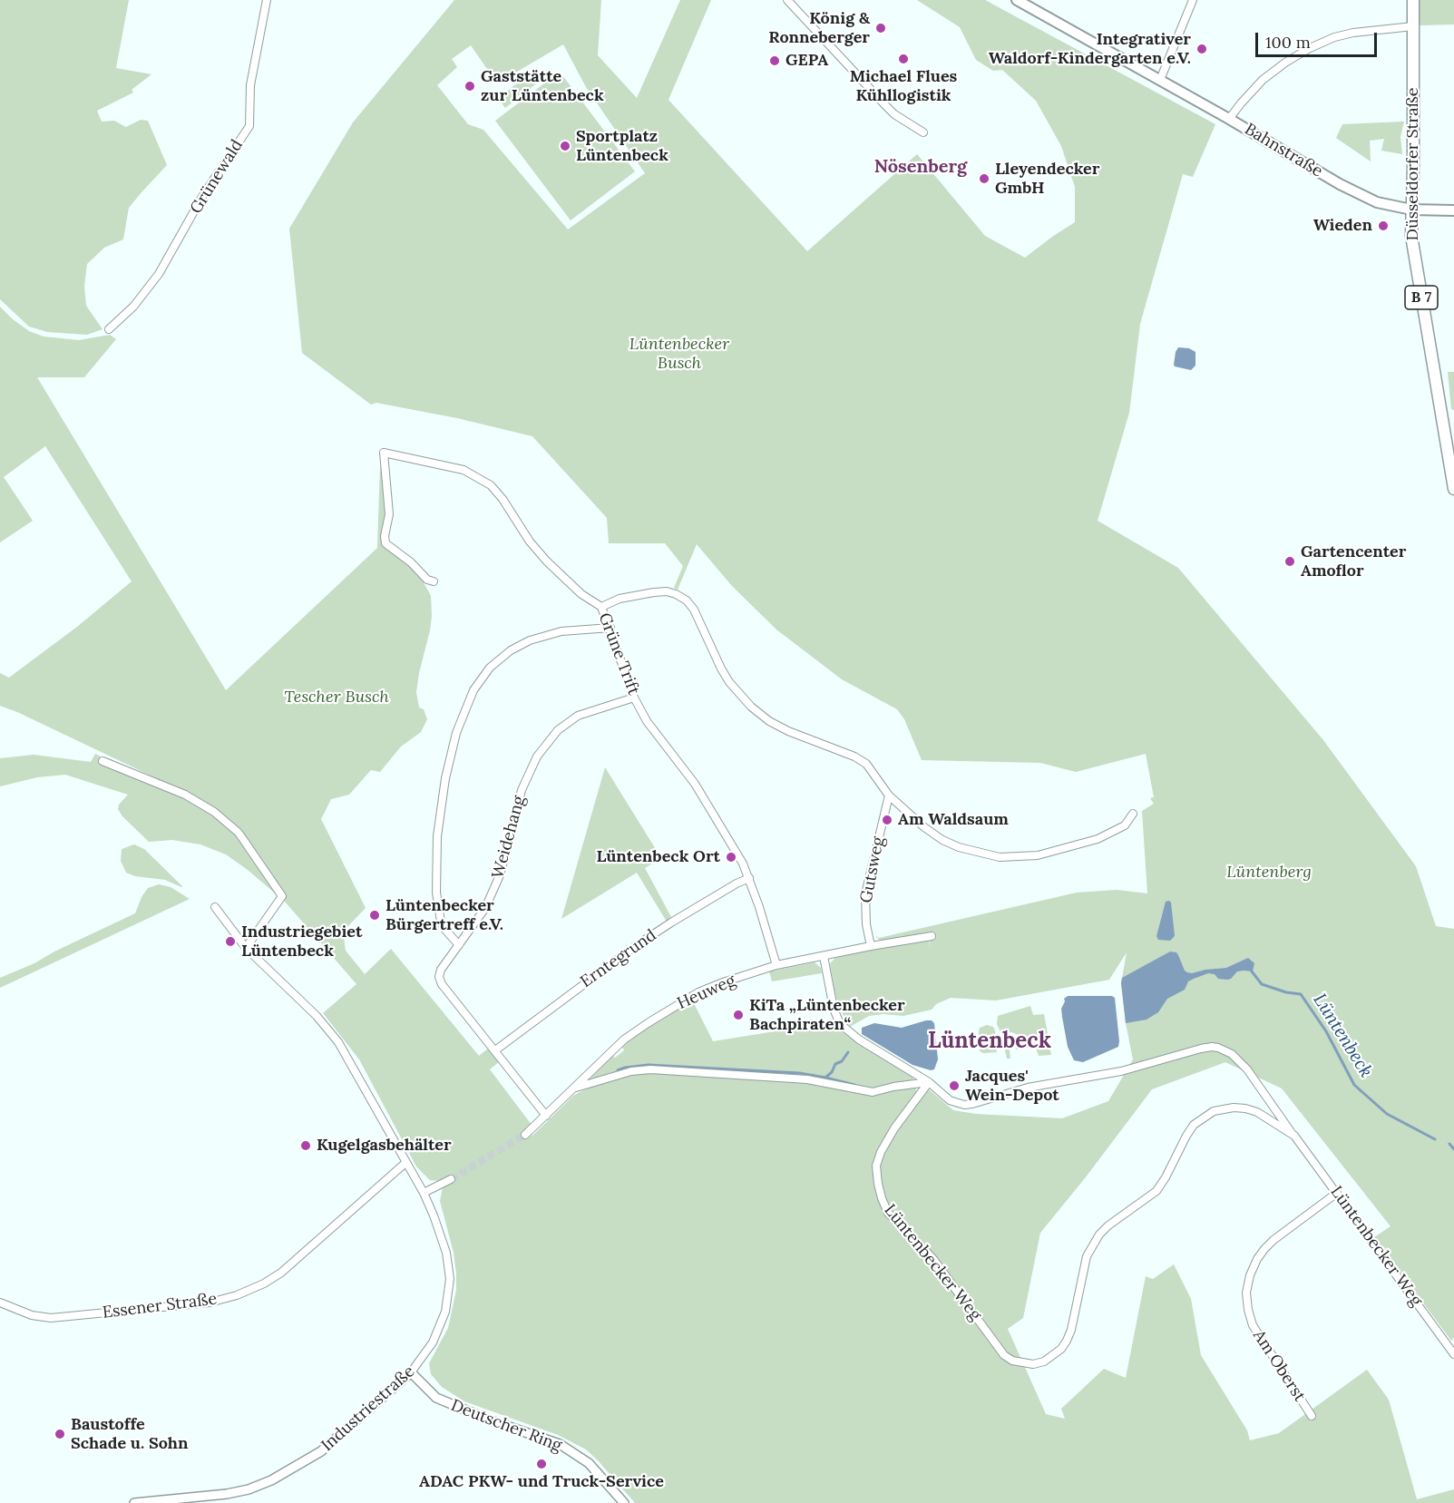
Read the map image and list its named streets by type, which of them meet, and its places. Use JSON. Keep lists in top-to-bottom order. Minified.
{"streets":{"main road":["Bahnstraße","Düsseldorfer Straße","B 7"],"street":["Grünewald","Grüne Trift","Weidehang","Gutsweg","Erntegrund","Heuweg","Lüntenbecker Weg","Essener Straße","Am Oberst","Industriestraße","Deutscher Ring"]},"crossings":[["Bahnstraße","Düsseldorfer Straße"],["Grüne Trift","Weidehang"],["Grüne Trift","Erntegrund"],["Grüne Trift","Heuweg"],["Weidehang","Erntegrund"],["Weidehang","Heuweg"],["Gutsweg","Heuweg"],["Lüntenbecker Weg","Am Oberst"],["Essener Straße","Industriestraße"],["Industriestraße","Deutscher Ring"]],"districts":["Nösenberg","Lüntenbeck"],"water":["Lüntenbeck"],"parks":["Lüntenbecker Busch","Tescher Busch","Lüntenberg"],"places":["König & Ronneberger","Integrativer Waldorf-Kindergarten e.V.","Michael Flues Kühllogistik","GEPA","Gaststätte zur Lüntenbeck","Sportplatz Lüntenbeck","Lleyendecker GmbH","Wieden","Gartencenter Amoflor","Am Waldsaum","Lüntenbeck Ort","Lüntenbecker Bürgertreff e.V.","Industriegebiet Lüntenbeck","KiTa „Lüntenbecker Bachpiraten“","Jacques' Wein-Depot","Kugelgasbehälter","Baustoffe Schade u. Sohn","ADAC PKW- und Truck-Service"],"scale_bar":"100 m"}
